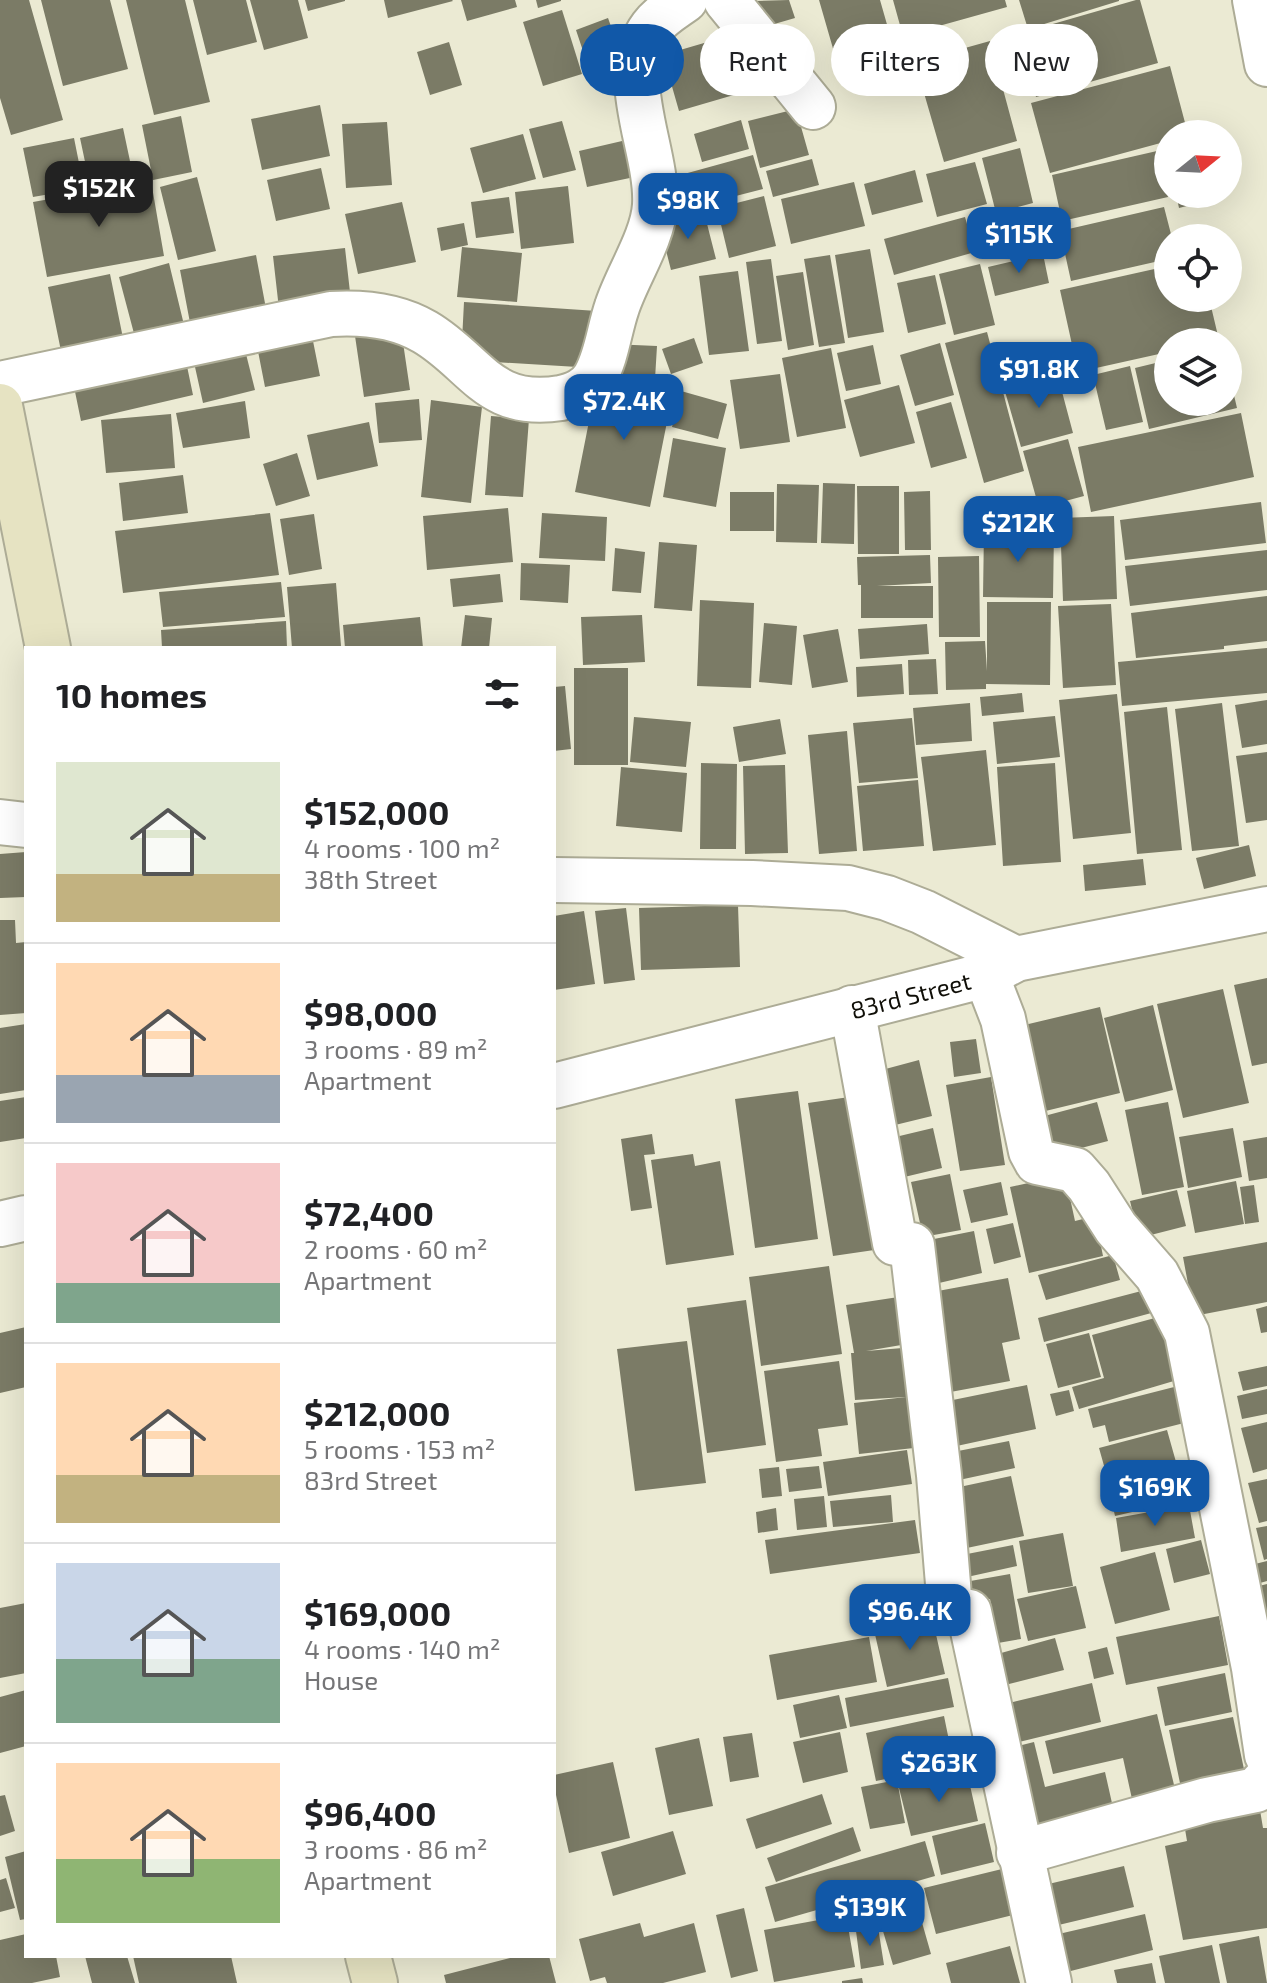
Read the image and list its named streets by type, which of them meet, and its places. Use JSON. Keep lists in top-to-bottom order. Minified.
{"streets":{"street":["83rd Street"]},"north":"right","page":{"chip":["Buy","Rent","Filters","New"],"price":["$152K","$98K","$115K","$91.8K","$72.4K","$212K","$169K","$96.4K","$263K","$139K"],"heading":"10 homes","list":[{"name":"$152,000","note":"4 rooms · 100 m² · 38th Street"},{"name":"$98,000","note":"3 rooms · 89 m² · Apartment"},{"name":"$72,400","note":"2 rooms · 60 m² · Apartment"},{"name":"$212,000","note":"5 rooms · 153 m² · 83rd Street"},{"name":"$169,000","note":"4 rooms · 140 m² · House"},{"name":"$96,400","note":"3 rooms · 86 m² · Apartment"}]}}
